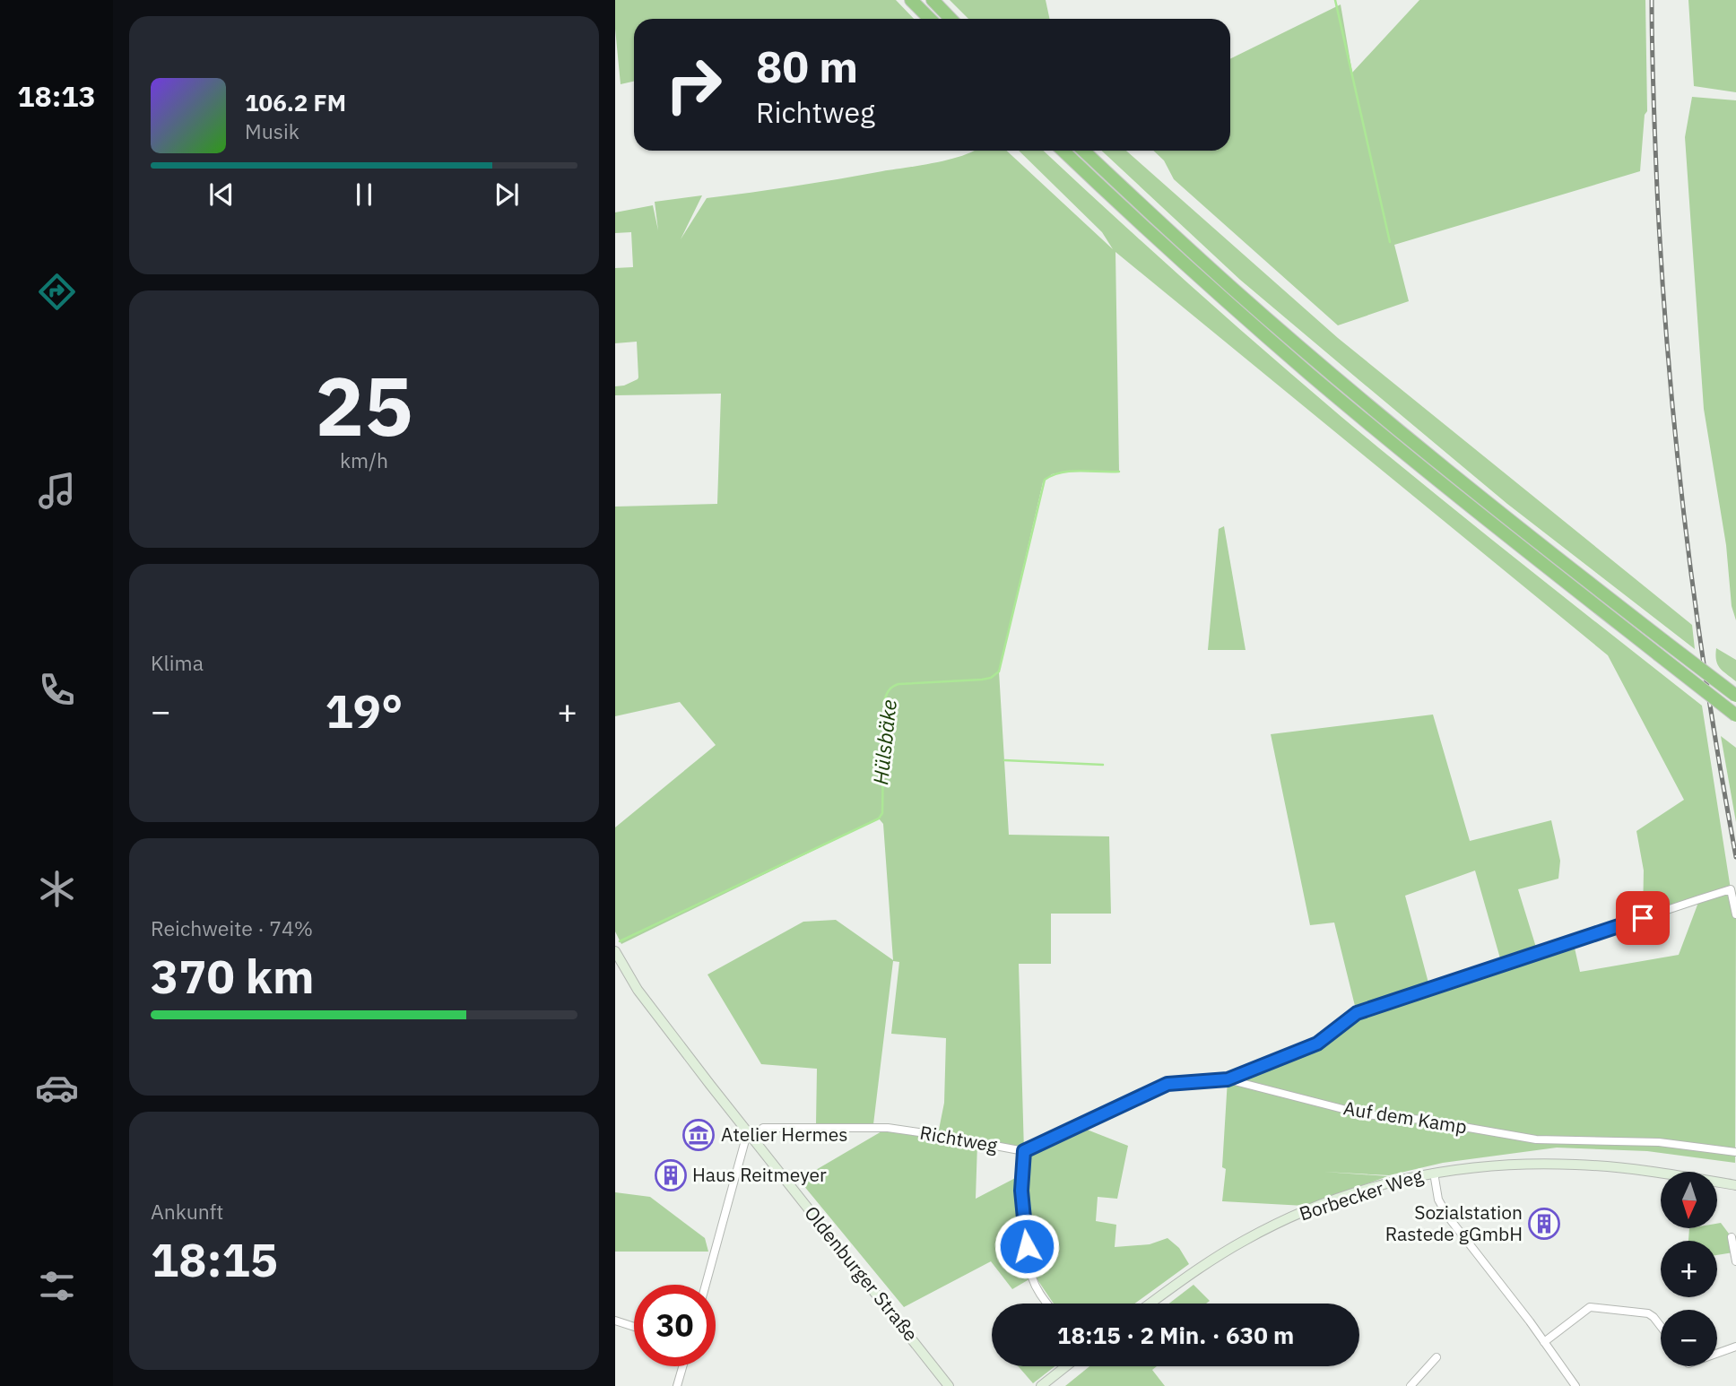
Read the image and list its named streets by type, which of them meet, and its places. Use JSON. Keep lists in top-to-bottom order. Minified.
{"streets":{"street":["Auf dem Kamp","Richtweg","Borbecker Weg","Oldenburger Straße"]},"crossings":[["Auf dem Kamp","Richtweg"],["Richtweg","Oldenburger Straße"]],"water":["Hülsbäke"],"places":{"museum":["Atelier Hermes"],"building":["Haus Reitmeyer","Sozialstation Rastede gGmbH"]},"north":"bottom","page":{"tabs":"18:13","turn":["80 m","Richtweg"],"song":["106.2 FM","Musik"],"tile":[["25","km/h"],"Klima",["Reichweite · 74%","370 km"],["Ankunft","18:15"]],"heat":["−","19°","+"],"map_buttons":["+","−"],"limit":"30","trip":"18:15 · 2 Min. · 630 m"}}
